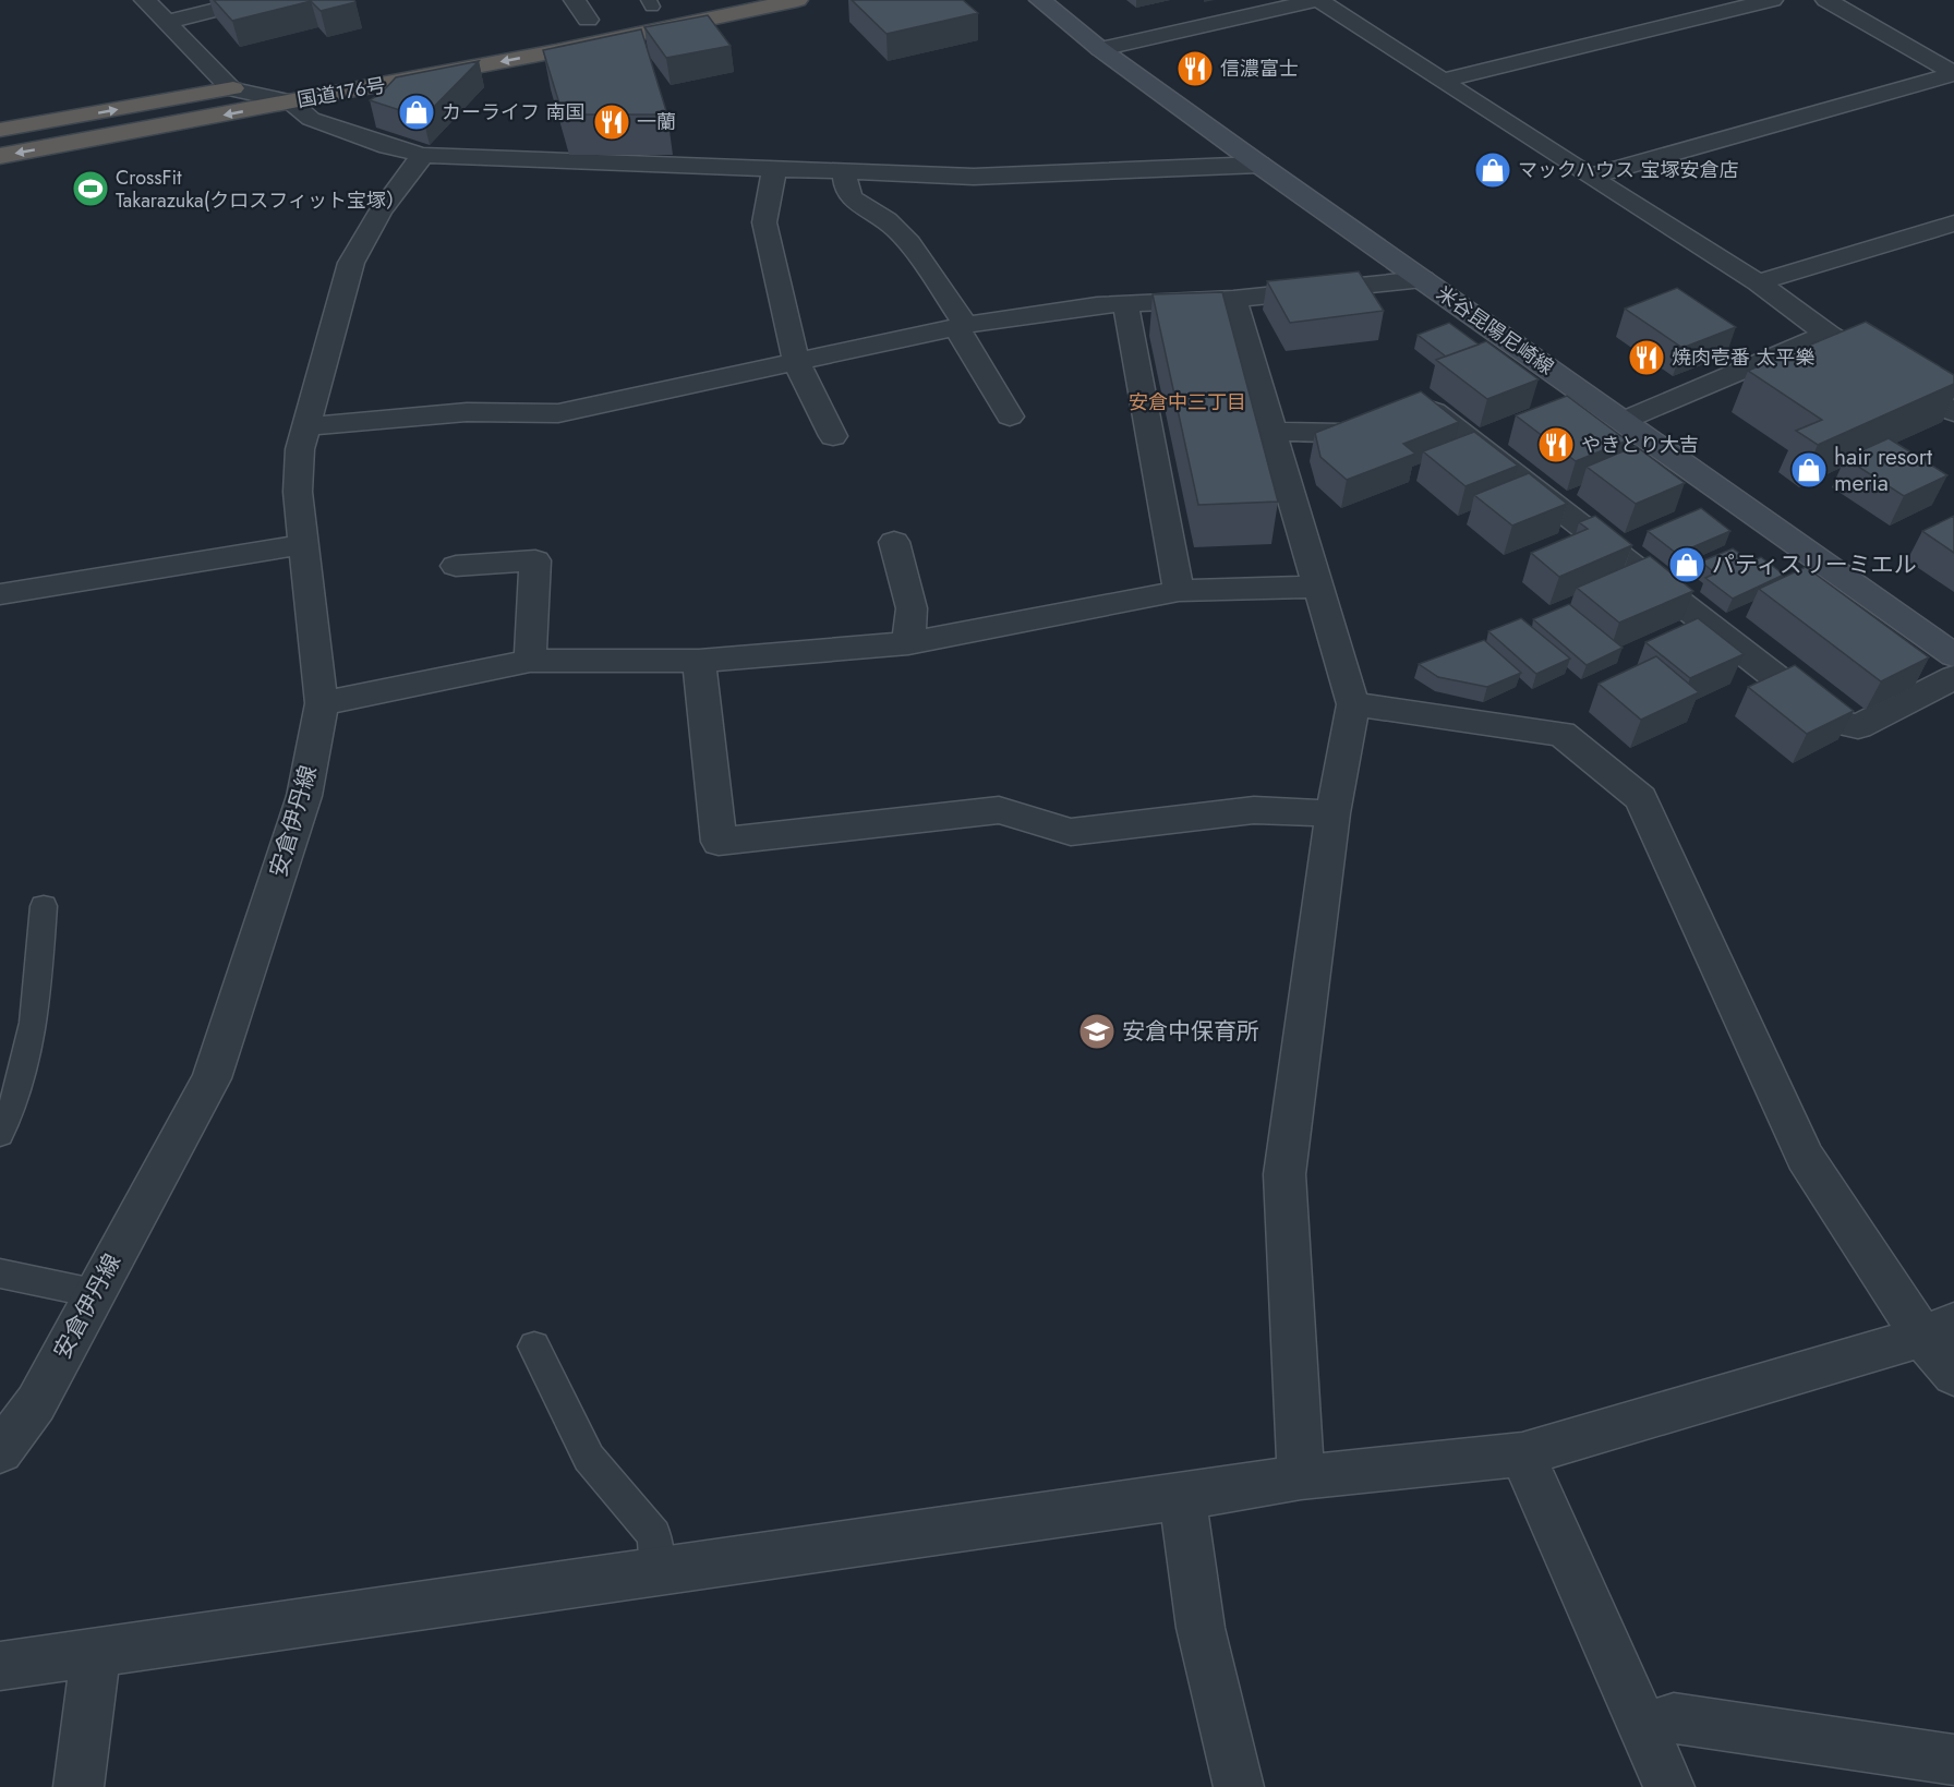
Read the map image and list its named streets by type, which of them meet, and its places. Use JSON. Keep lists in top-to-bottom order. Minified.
{"streets":{"highway":["国道176号"],"main road":["米谷昆陽尼崎線"],"street":["安倉伊丹線"]},"districts":["安倉中三丁目"],"places":{"restaurant":["信濃富士","一蘭","焼肉壱番 太平樂","やきとり大吉"],"shop":["カーライフ 南国","マックハウス 宝塚安倉店","hair resort meria","パティスリーミエル"],"sports":["CrossFit Takarazuka(クロスフィット宝塚）"],"school or university":["安倉中保育所"]}}
